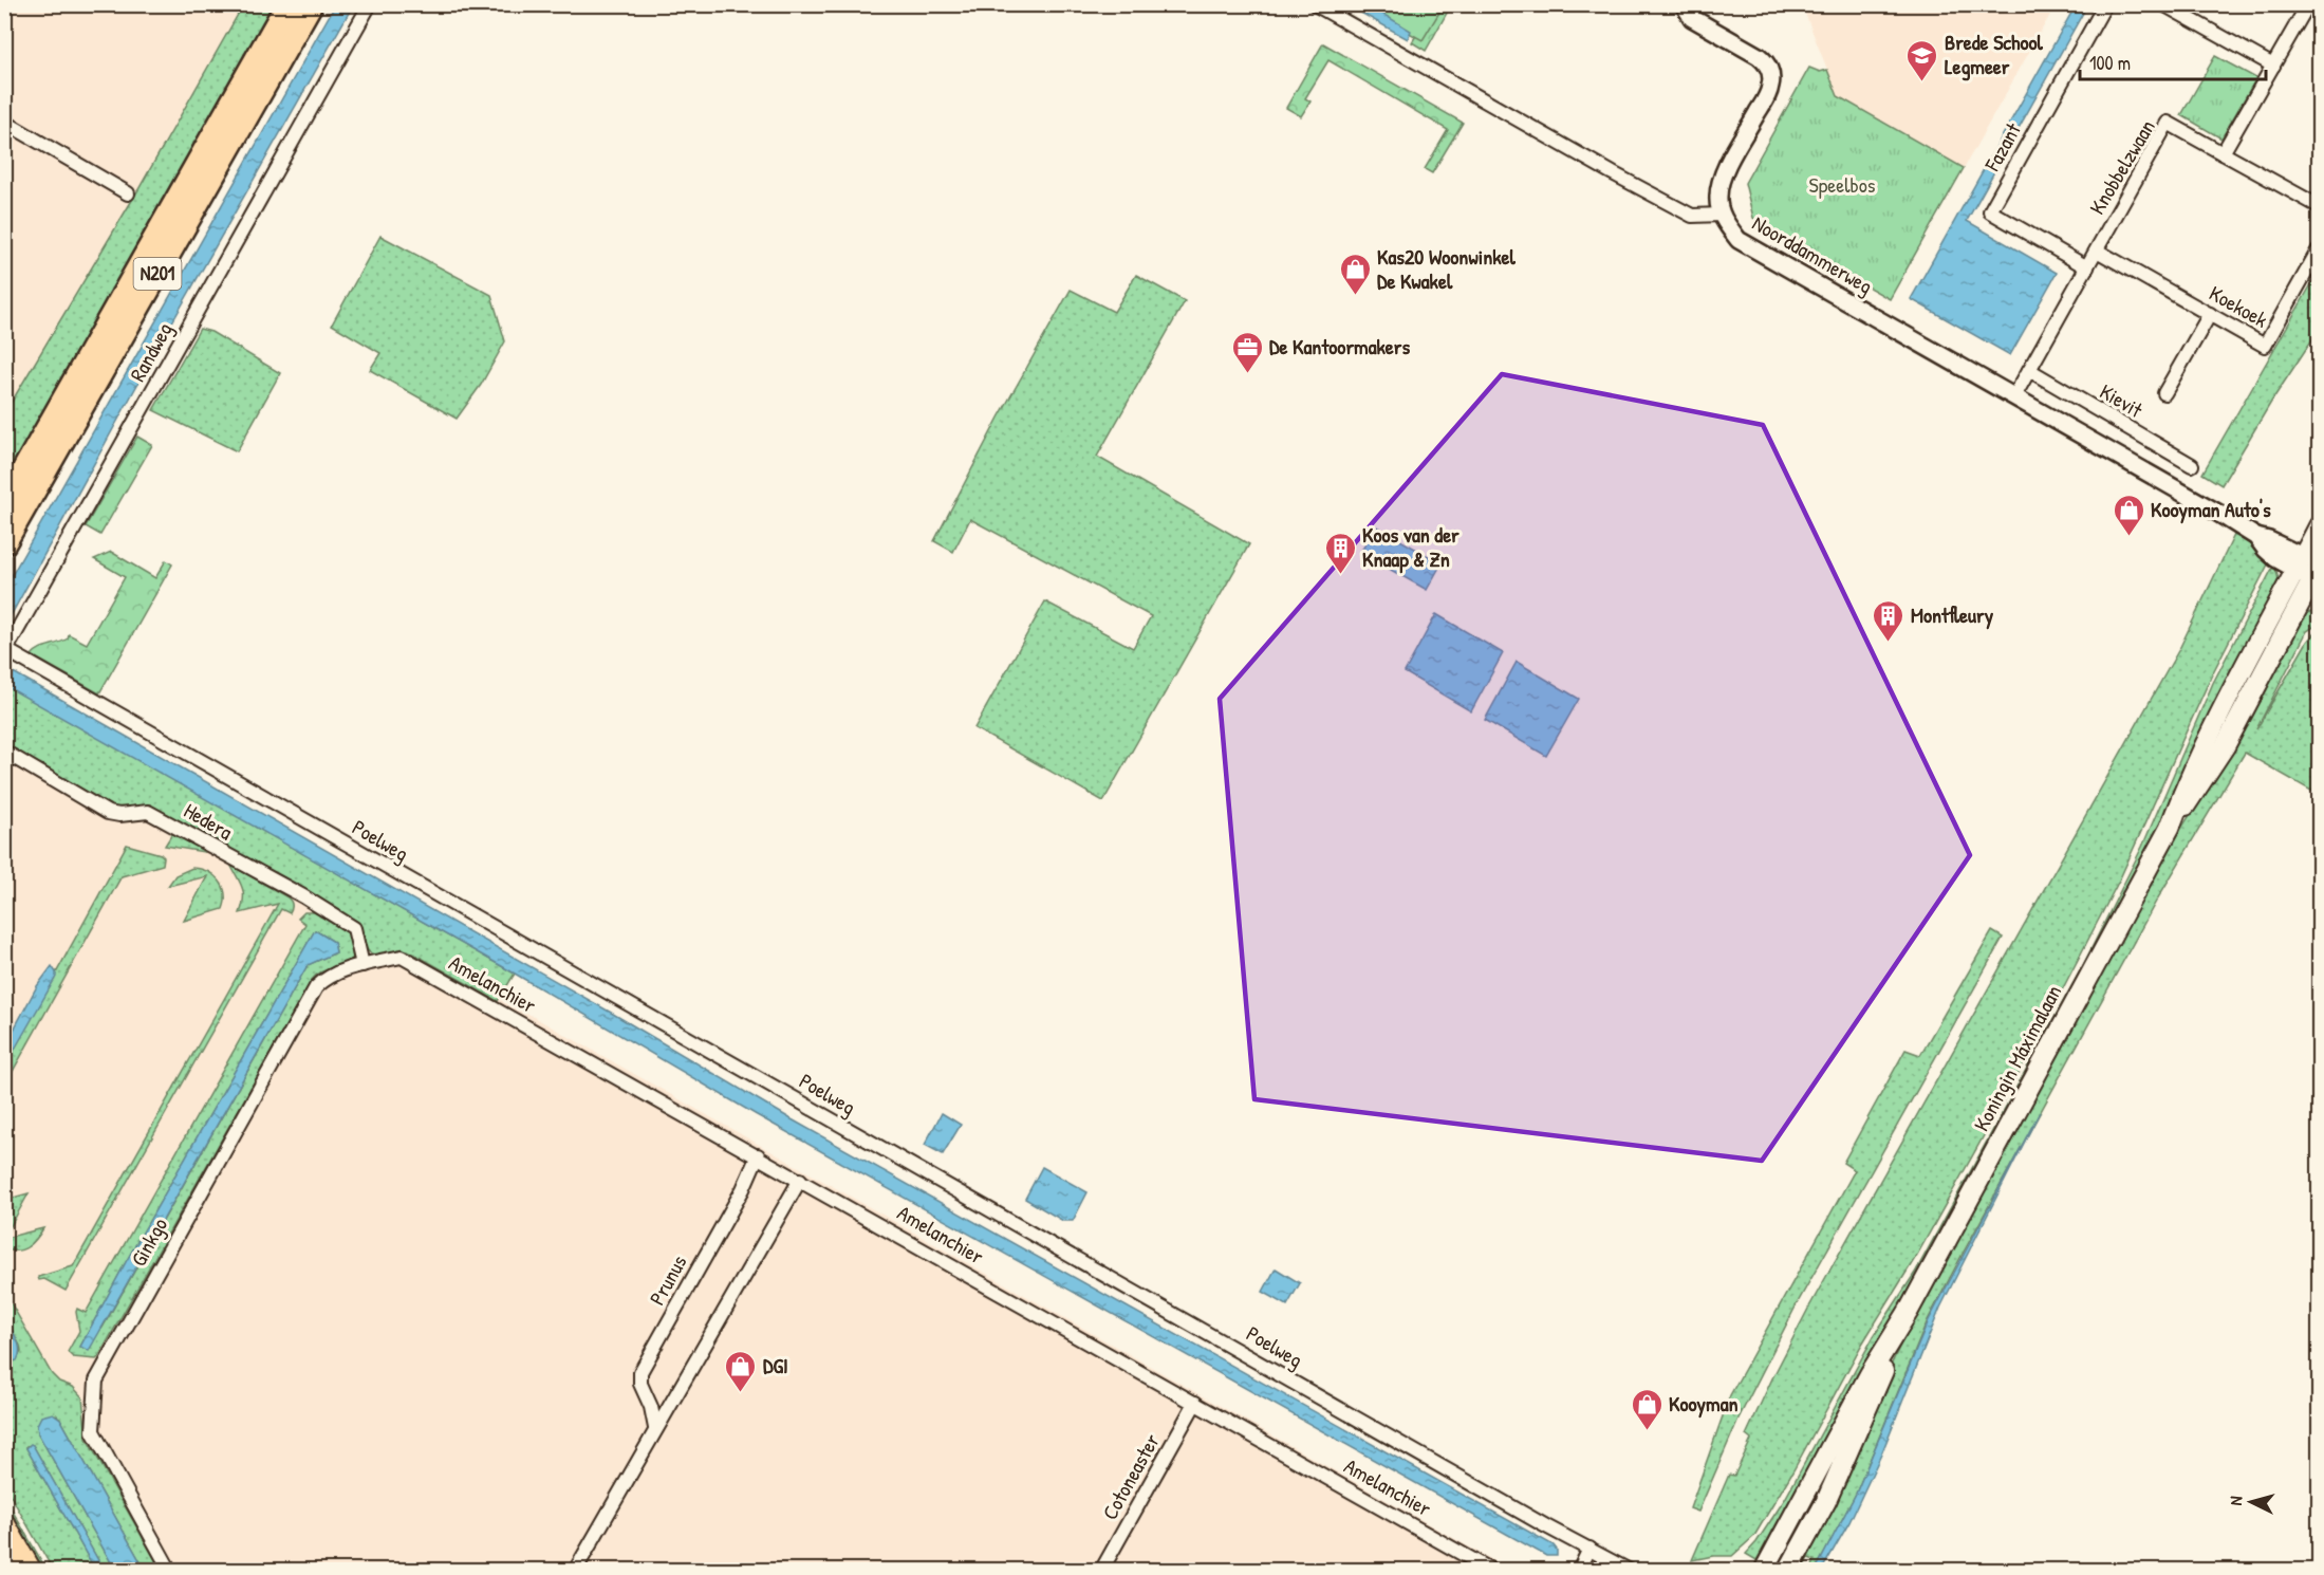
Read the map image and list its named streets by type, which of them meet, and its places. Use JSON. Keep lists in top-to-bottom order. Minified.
{"streets":{"highway":["N201"],"main road":["Koningin Máximalaan"],"street":["Fazant","Knobbelzwaan","Noorddammerweg","Koekoek","Randweg","Kievit","Hedera","Poelweg","Amelanchier","Ginkgo","Prunus","Cotoneaster"]},"crossings":[["Fazant","Knobbelzwaan"],["Knobbelzwaan","Noorddammerweg"],["Knobbelzwaan","Koekoek"],["Knobbelzwaan","Kievit"],["Noorddammerweg","Koningin Máximalaan"],["Randweg","Poelweg"],["Hedera","Amelanchier"],["Hedera","Ginkgo"],["Amelanchier","Ginkgo"],["Amelanchier","Prunus"],["Amelanchier","Cotoneaster"]],"parks":["Speelbos"],"places":{"school or university":["Brede School Legmeer"],"shop":["Kas20 Woonwinkel De Kwakel","Kooyman Auto's","DGI","Kooyman"],"office":["De Kantoormakers"],"building":["Koos van der Knaap & Zn","Montfleury"]},"scale_bar":"100 m","north":"left"}
